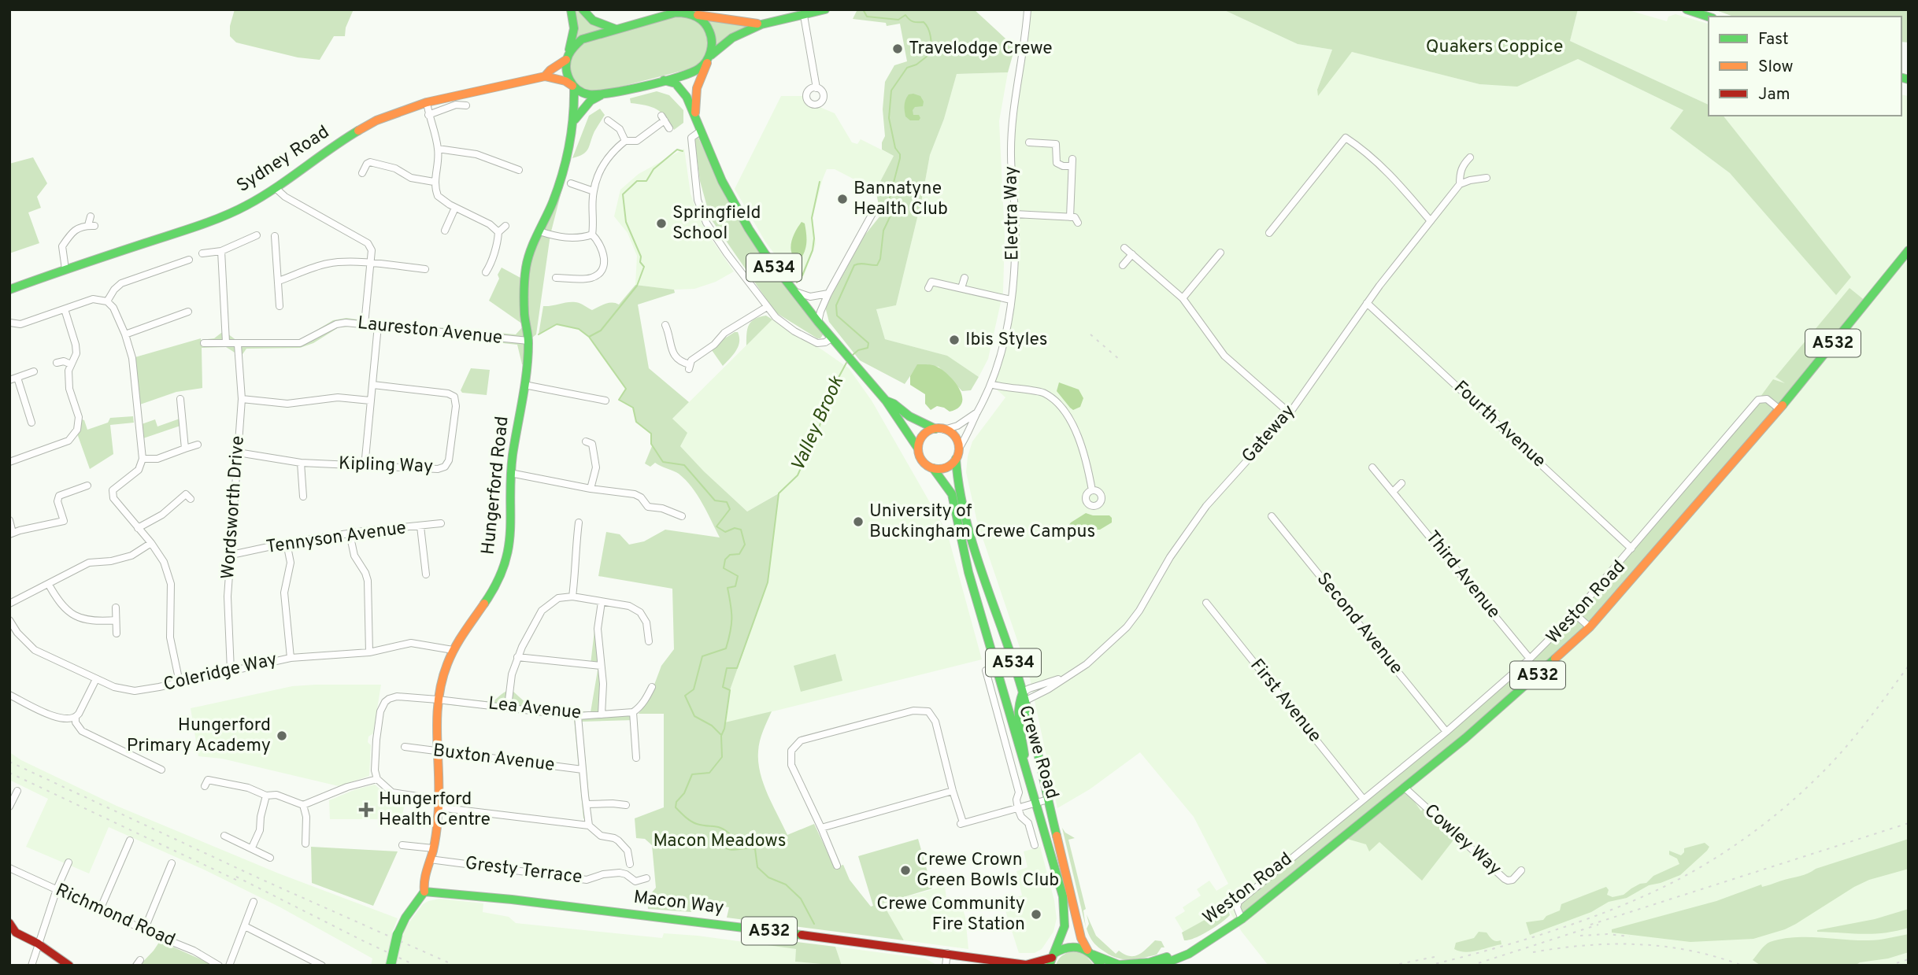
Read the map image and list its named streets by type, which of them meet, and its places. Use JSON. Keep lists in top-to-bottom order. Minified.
{"streets":{"main road":["Sydney Road","A534","A532","Hungerford Road","Weston Road","Crewe Road","Macon Way"],"street":["Electra Way","Laureston Avenue","Fourth Avenue","Gateway","Kipling Way","Wordsworth Drive","Tennyson Avenue","Third Avenue","Second Avenue","Coleridge Way","First Avenue","Lea Avenue","Buxton Avenue","Cowley Way","Gresty Terrace","Richmond Road"]},"crossings":[["Sydney Road","Hungerford Road"],["Electra Way","A534"],["Electra Way","Crewe Road"],["A534","Weston Road"],["A534","Crewe Road"],["Laureston Avenue","Hungerford Road"],["Laureston Avenue","Wordsworth Drive"],["Fourth Avenue","Gateway"],["Gateway","Crewe Road"],["Kipling Way","Wordsworth Drive"],["Hungerford Road","Coleridge Way"],["Hungerford Road","Lea Avenue"],["Hungerford Road","Buxton Avenue"],["Hungerford Road","Gresty Terrace"],["Hungerford Road","Macon Way"],["Wordsworth Drive","Tennyson Avenue"],["Wordsworth Drive","Coleridge Way"],["Weston Road","Crewe Road"],["Weston Road","Cowley Way"],["Weston Road","Macon Way"],["Crewe Road","Macon Way"]],"water":["Valley Brook"],"parks":["Quakers Coppice","Macon Meadows"],"places":{"other":["Travelodge Crewe","Bannatyne Health Club","Springfield School","Ibis Styles","University of Buckingham Crewe Campus","Hungerford Primary Academy","Crewe Crown Green Bowls Club","Crewe Community Fire Station"],"health":["Hungerford Health Centre"]},"legend":["Fast","Slow","Jam"]}
